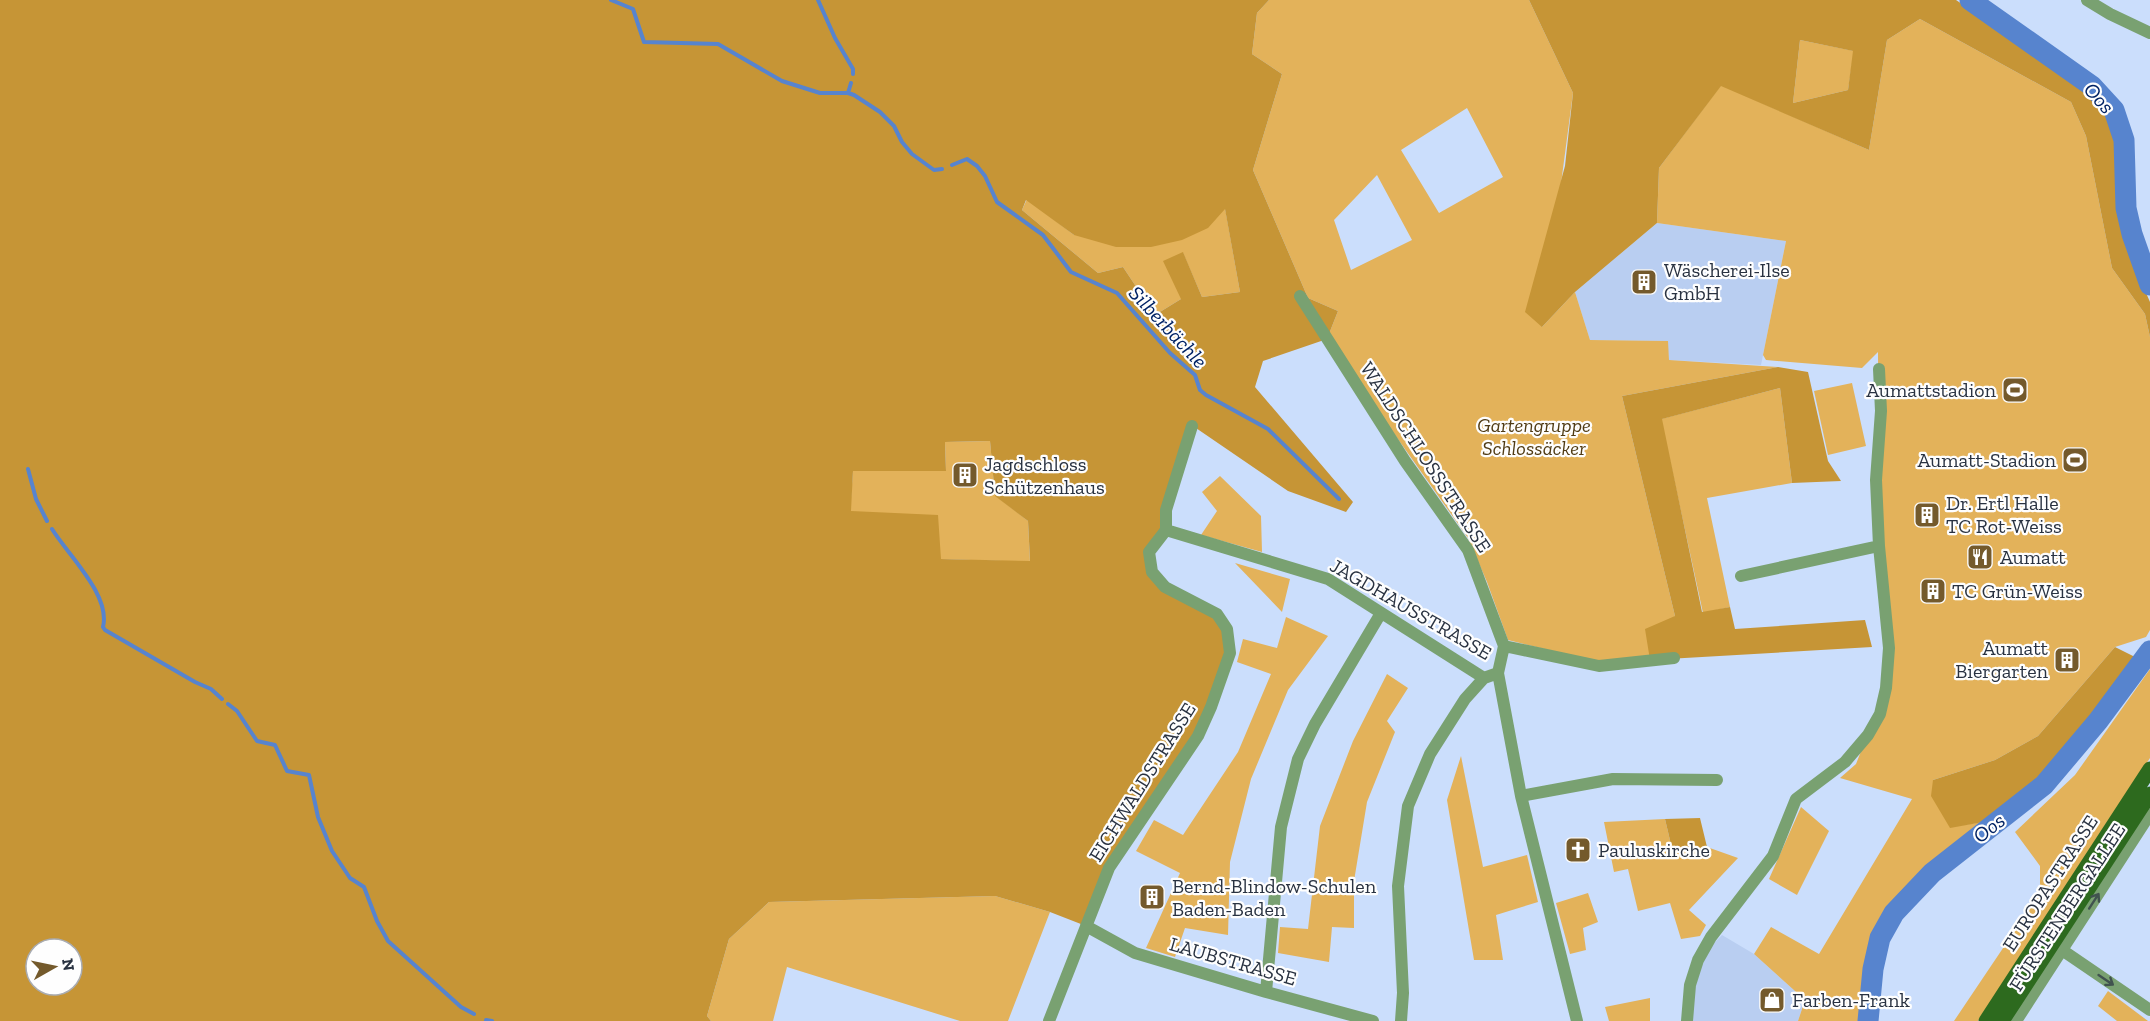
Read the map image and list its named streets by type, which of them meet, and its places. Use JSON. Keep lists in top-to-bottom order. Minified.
{"streets":{"main road":["EUROPASTRASSE"],"street":["WALDSCHLOSSSTRASSE","JAGDHAUSSTRASSE","EICHWALDSTRASSE","FÜRSTENBERGALLEE","LAUBSTRASSE"]},"crossings":[["WALDSCHLOSSSTRASSE","JAGDHAUSSTRASSE"],["JAGDHAUSSTRASSE","EICHWALDSTRASSE"],["EICHWALDSTRASSE","LAUBSTRASSE"]],"one_way":["FÜRSTENBERGALLEE"],"water":["Oos","Silberbächle"],"parks":["Gartengruppe Schlossäcker"],"places":{"building":["Wäscherei-Ilse GmbH","Jagdschloss Schützenhaus","Dr. Ertl Halle TC Rot-Weiss","TC Grün-Weiss","Aumatt Biergarten","Bernd-Blindow-Schulen Baden-Baden"],"sports":["Aumattstadion","Aumatt-Stadion"],"restaurant":["Aumatt"],"church":["Pauluskirche"],"shop":["Farben-Frank"]},"north":"right"}
